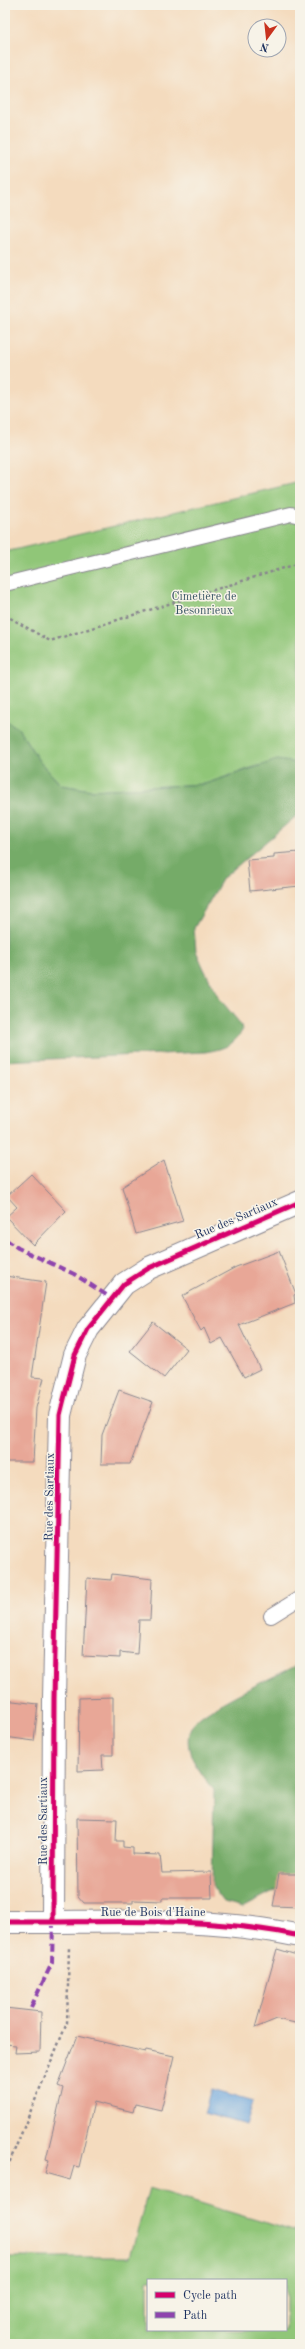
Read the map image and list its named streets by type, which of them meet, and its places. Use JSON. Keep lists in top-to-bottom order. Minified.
{"streets":{"street":["Rue des Sartiaux","Rue de Bois d'Haine"]},"crossings":[["Rue des Sartiaux","Rue de Bois d'Haine"]],"parks":["Cimetière de Besonrieux"],"legend":["Cycle path","Path"],"north":"bottom"}
